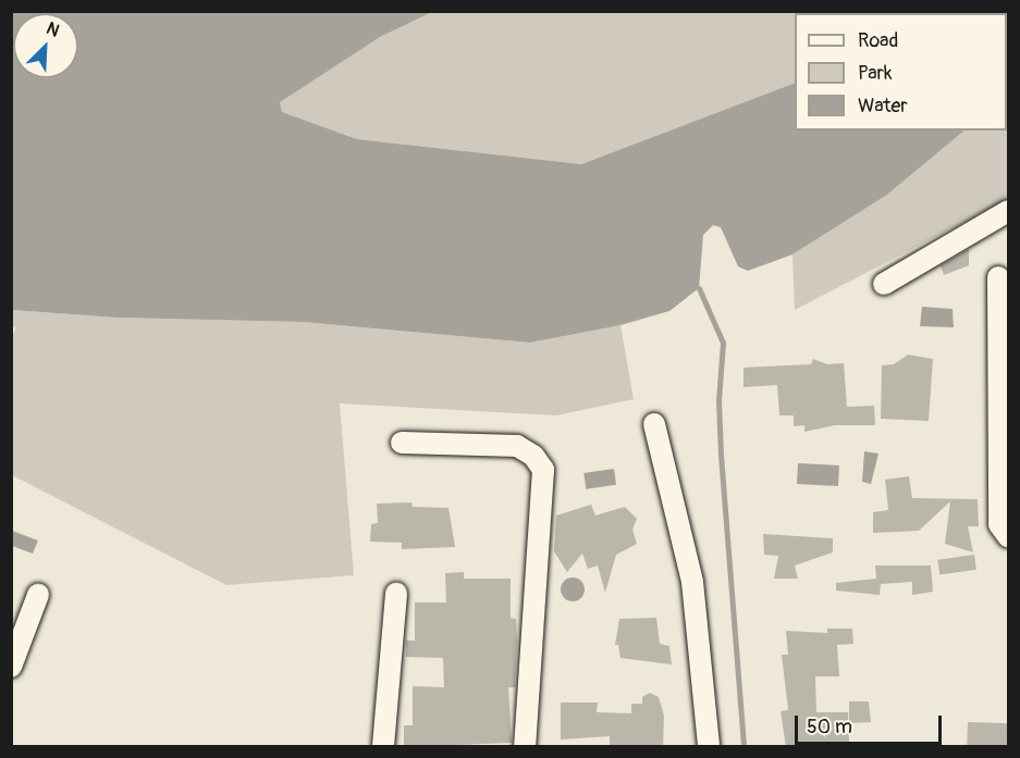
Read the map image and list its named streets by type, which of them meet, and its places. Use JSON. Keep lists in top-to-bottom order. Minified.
{"legend":["Road","Park","Water"],"scale_bar":"50 m","north":"top right"}
